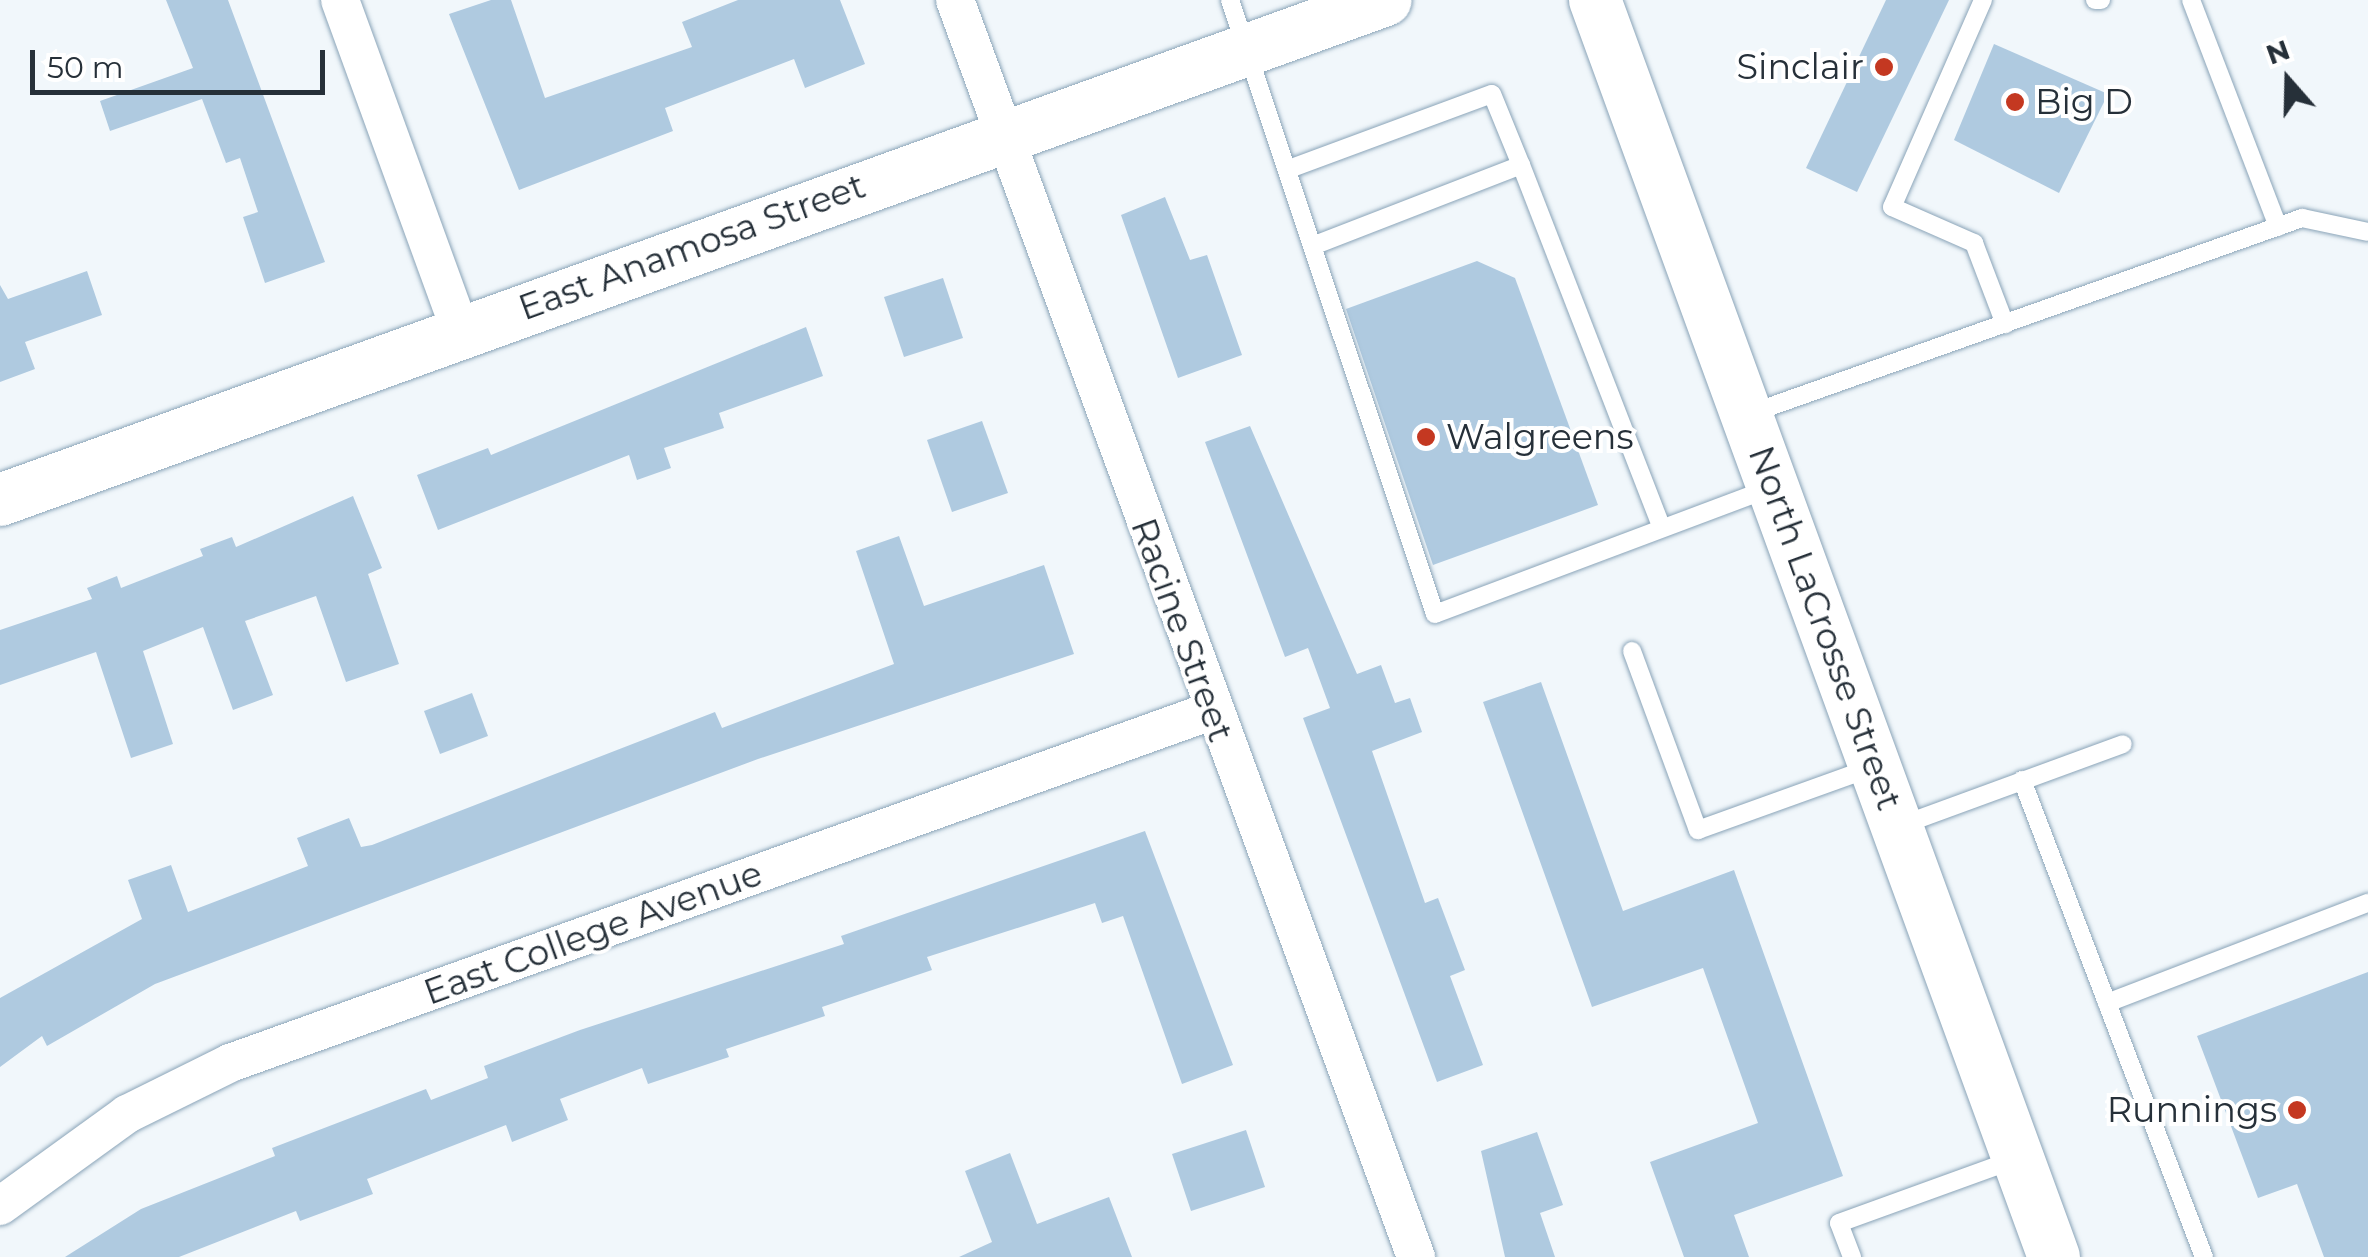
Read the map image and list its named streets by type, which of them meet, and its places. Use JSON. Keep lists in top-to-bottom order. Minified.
{"streets":{"main road":["East Anamosa Street","North LaCrosse Street"],"street":["Racine Street","East College Avenue"]},"crossings":[["East Anamosa Street","Racine Street"],["Racine Street","East College Avenue"]],"places":["Sinclair","Big D","Walgreens","Runnings"],"scale_bar":"50 m","north":"top"}
